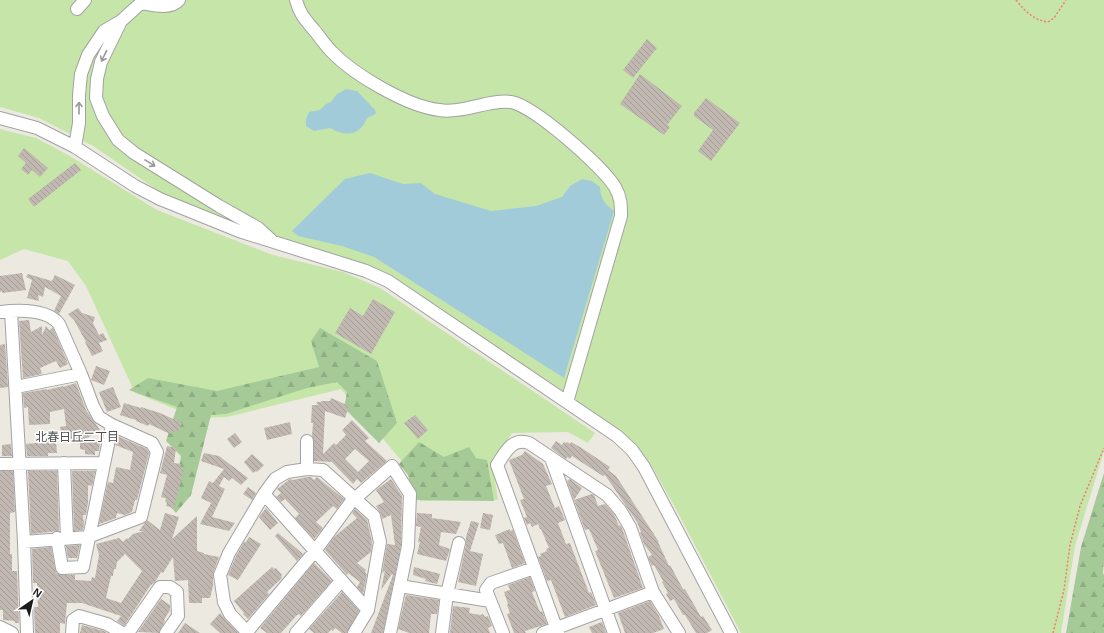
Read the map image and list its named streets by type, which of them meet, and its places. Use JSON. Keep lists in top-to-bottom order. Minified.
{"districts":["北春日丘二丁目"],"north":"top right"}
